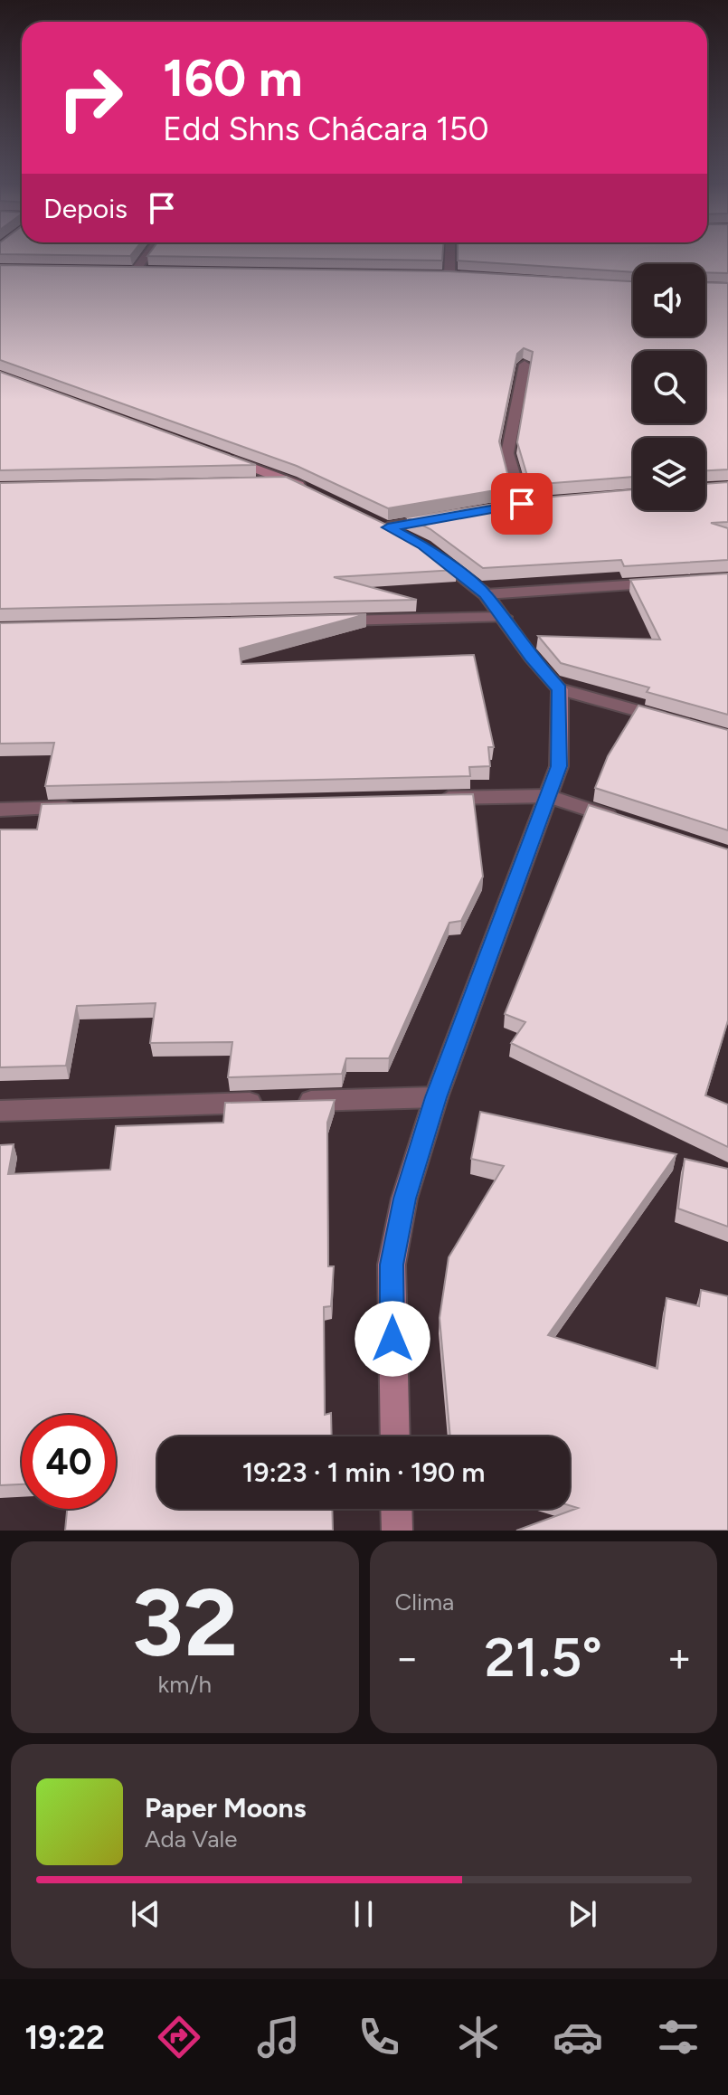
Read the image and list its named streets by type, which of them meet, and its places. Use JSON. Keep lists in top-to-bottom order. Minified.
{"page":{"turn":["160 m","Edd Shns Chácara 150"],"then":"Depois","limit":"40","trip":"19:23 · 1 min · 190 m","tile":[["32","km/h"],"Clima"],"heat":["−","21.5°","+"],"song":["Paper Moons","Ada Vale"],"tabs":"19:22"}}
